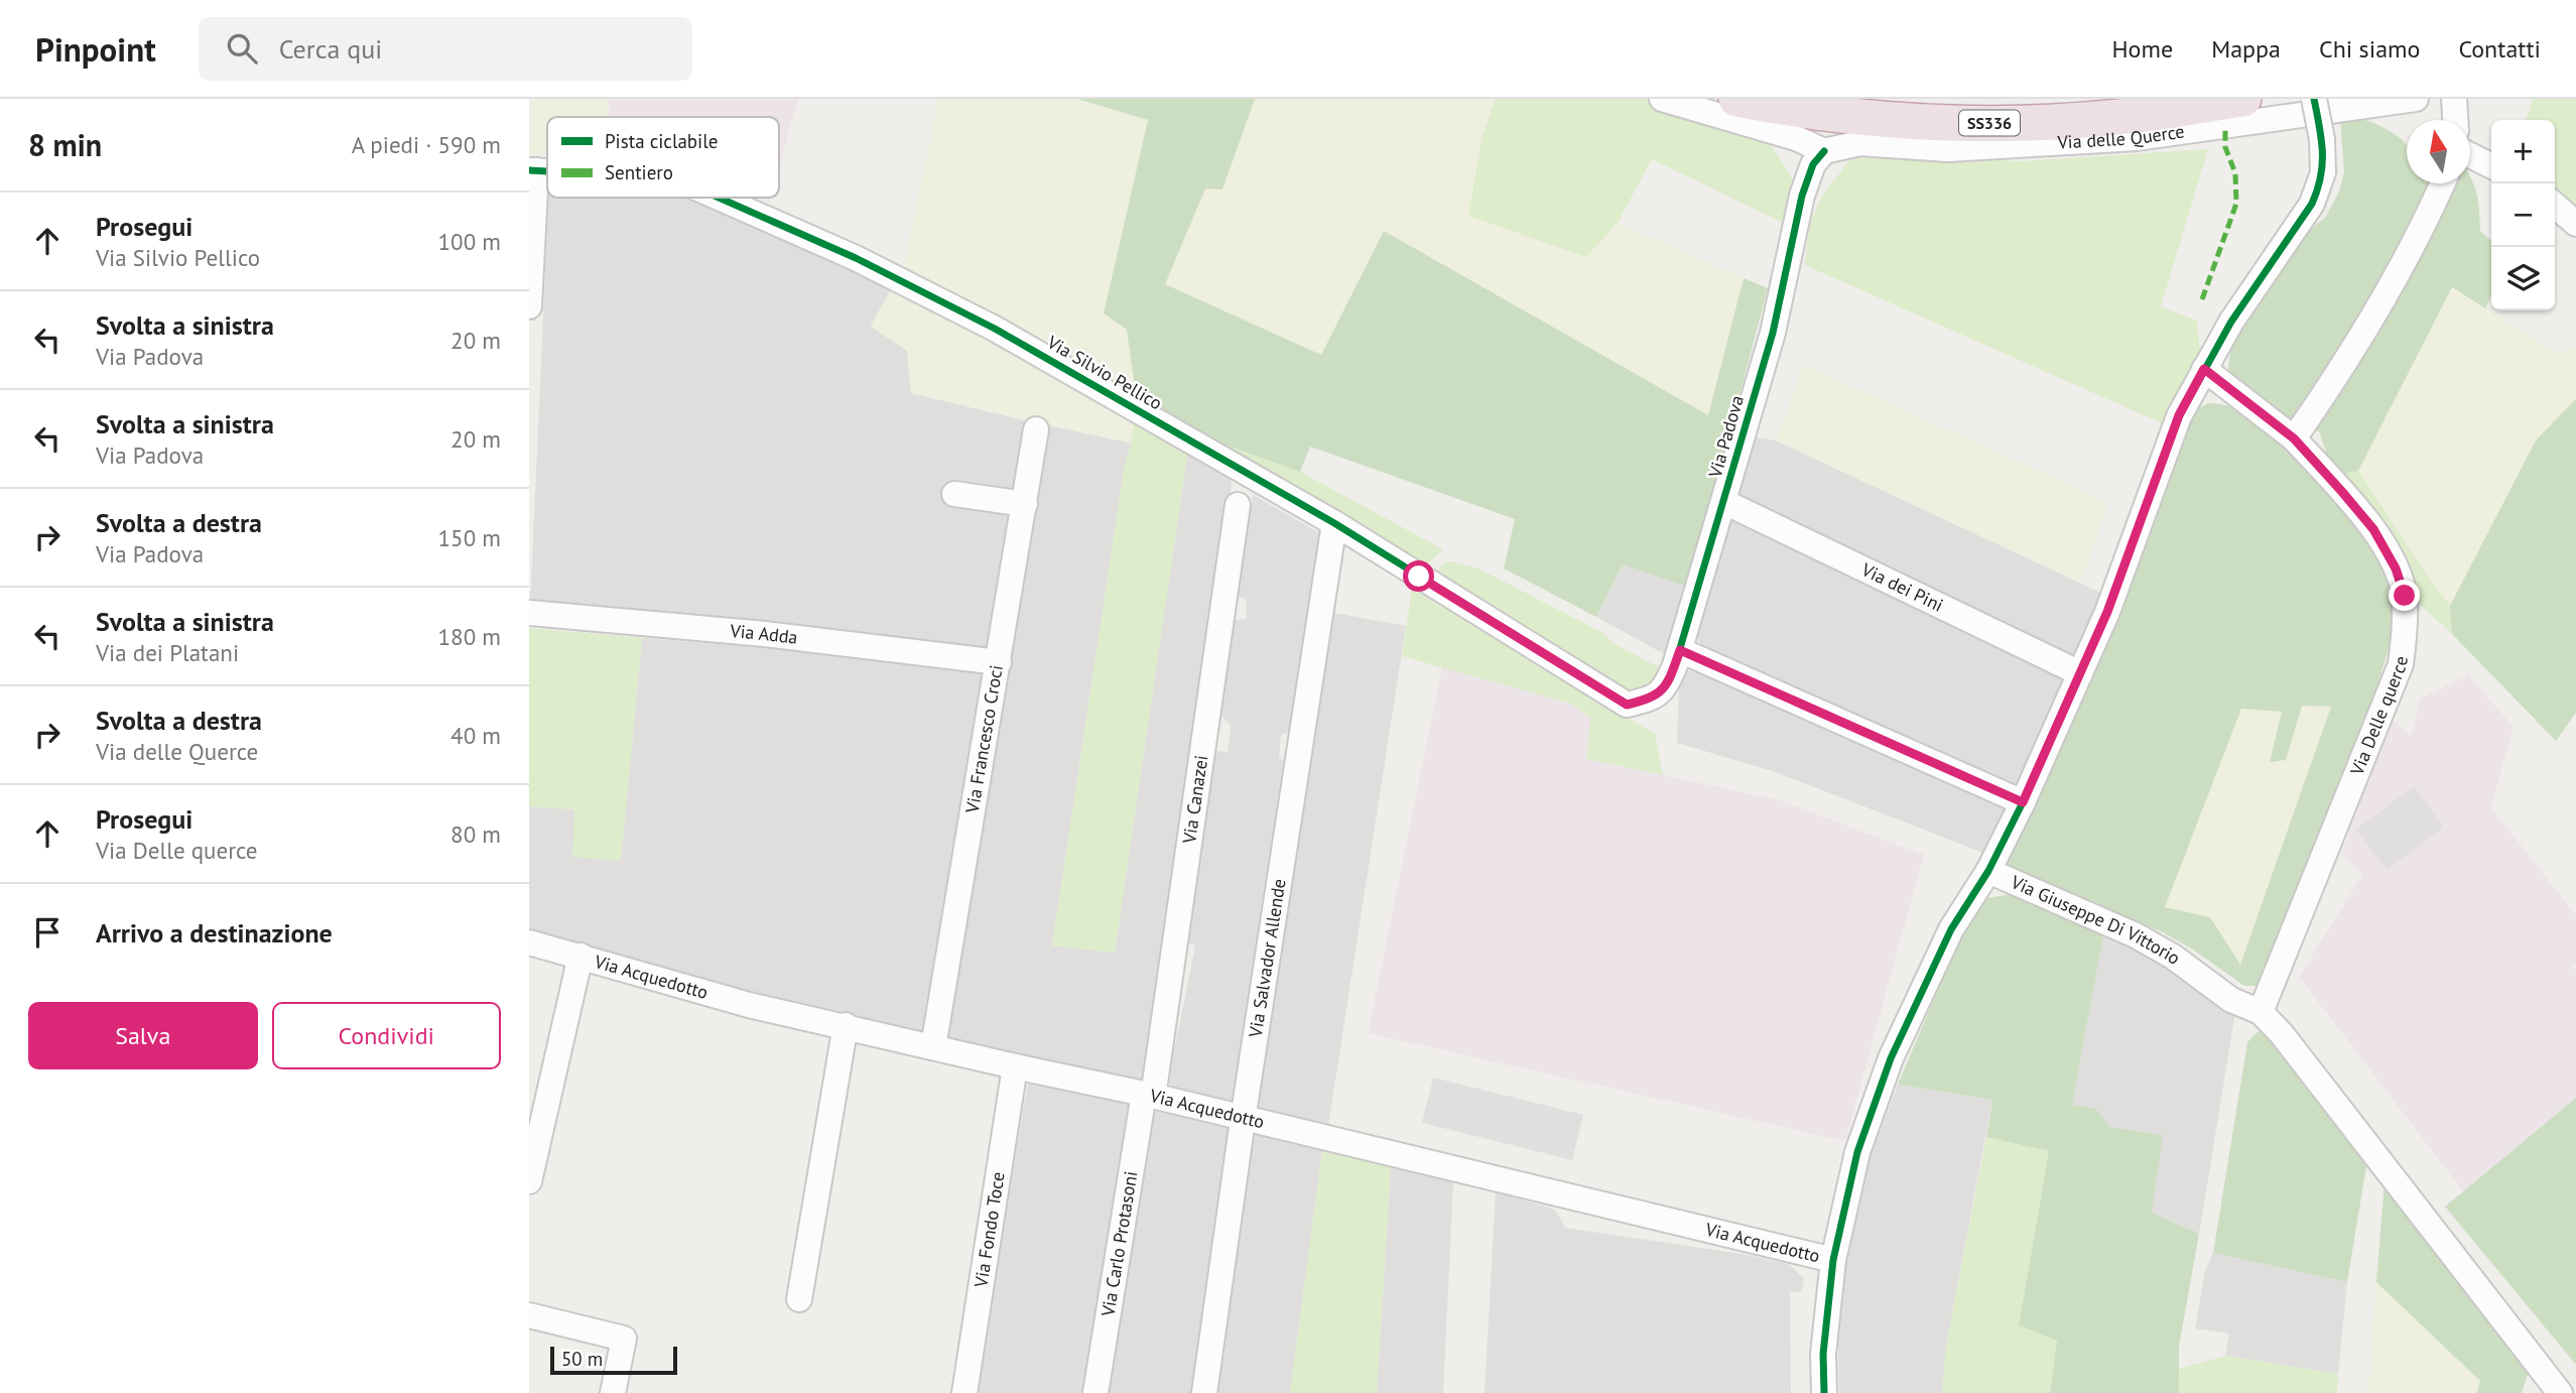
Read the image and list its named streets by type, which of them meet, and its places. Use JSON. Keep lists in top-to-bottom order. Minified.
{"streets":{"highway":["SS336"],"street":["Via delle Querce","Via Silvio Pellico","Via Padova","Via dei Pini","Via Adda","Via Delle querce","Via Francesco Croci","Via Canazei","Via Giuseppe Di Vittorio","Via Salvador Allende","Via Acquedotto","Via Fondo Toce","Via Carlo Protasoni"]},"crossings":[["Via delle Querce","Via Padova"],["Via Silvio Pellico","Via Padova"],["Via Silvio Pellico","Via Salvador Allende"],["Via Padova","Via dei Pini"],["Via Adda","Via Francesco Croci"],["Via Delle querce","Via Giuseppe Di Vittorio"],["Via Francesco Croci","Via Acquedotto"],["Via Canazei","Via Acquedotto"],["Via Canazei","Via Carlo Protasoni"],["Via Giuseppe Di Vittorio","Via Acquedotto"],["Via Salvador Allende","Via Acquedotto"],["Via Acquedotto","Via Fondo Toce"],["Via Acquedotto","Via Carlo Protasoni"]],"legend":["Pista ciclabile","Sentiero"],"scale_bar":"50 m","north":"top","page":{"header":"Pinpoint","search":"Cerca qui","nav":["Home","Mappa","Chi siamo","Contatti"],"heading":["8 min","A piedi · 590 m"],"map_buttons":["+","−"],"list":[["Prosegui","Via Silvio Pellico","100 m"],["Svolta a sinistra","Via Padova","20 m"],["Svolta a sinistra","Via Padova","20 m"],["Svolta a destra","Via Padova","150 m"],["Svolta a sinistra","Via dei Platani","180 m"],["Svolta a destra","Via delle Querce","40 m"],["Prosegui","Via Delle querce","80 m"],"Arrivo a destinazione"],"buttons":["Salva","Condividi"],"scale":"50 m"}}
